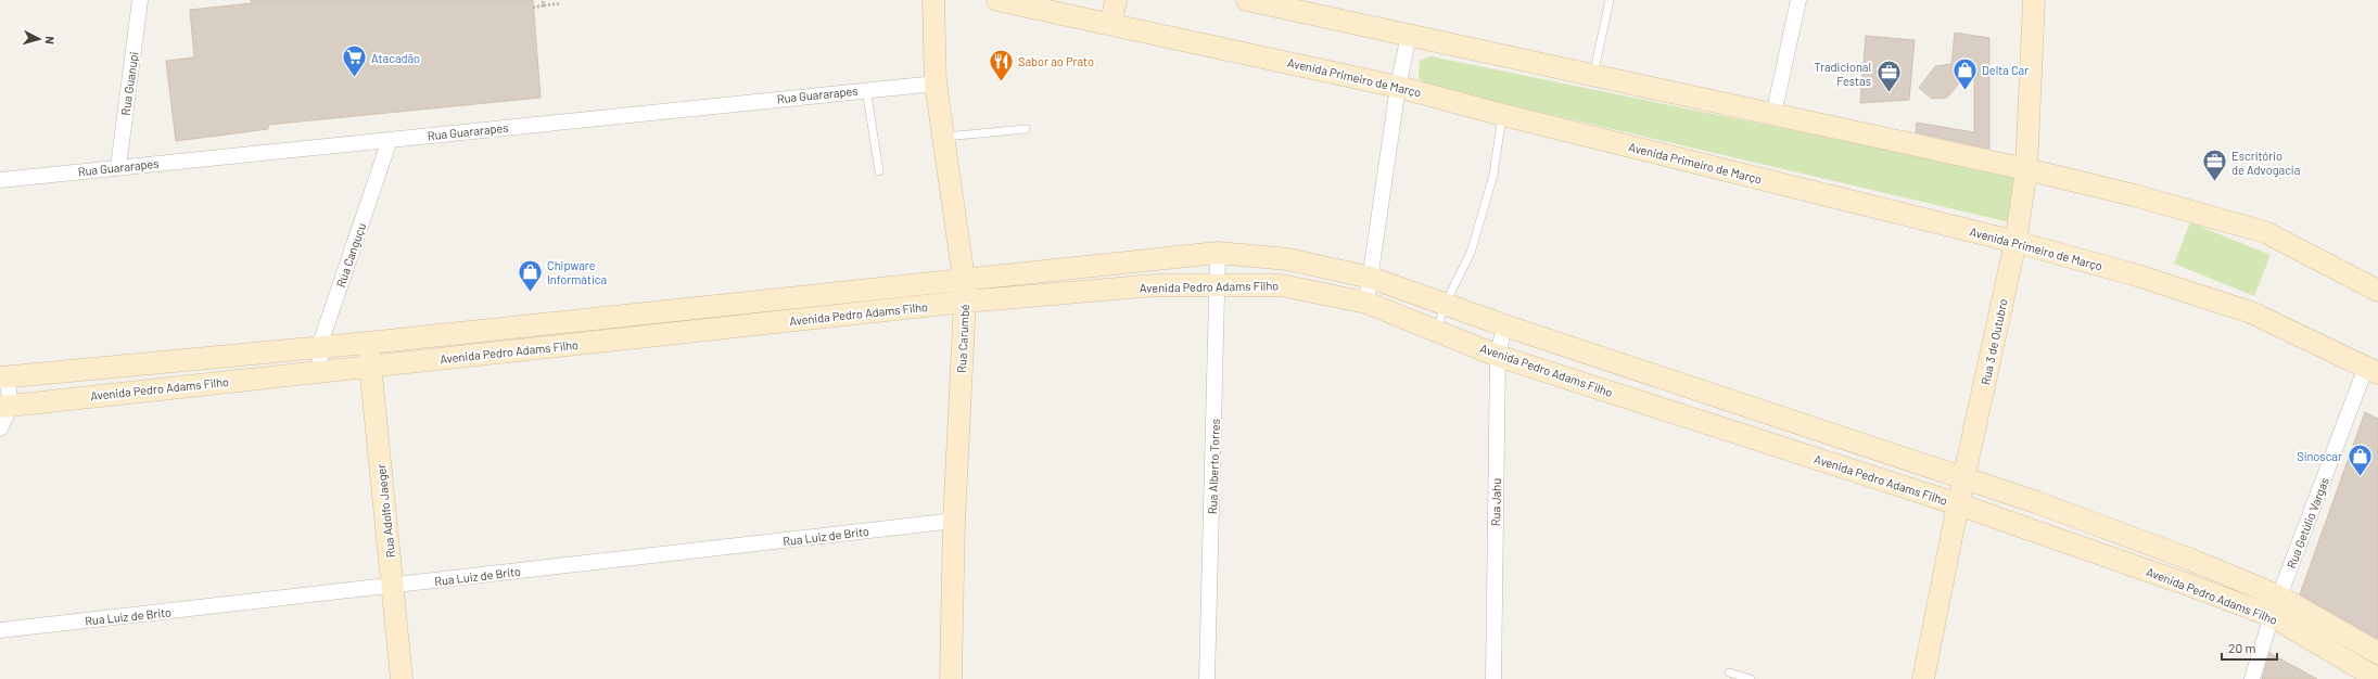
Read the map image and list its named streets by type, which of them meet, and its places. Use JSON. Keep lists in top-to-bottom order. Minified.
{"streets":{"main road":["Avenida Primeiro de Março","Avenida Pedro Adams Filho","Rua Carumbé","Rua 3 de Outubro","Rua Adolfo Jaeger"],"street":["Rua Guanupi","Rua Guararapes","Rua Canguçu","Rua Alberto Torres","Rua Jahu","Rua Getúlio Vargas","Rua Luiz de Brito"]},"crossings":[["Avenida Primeiro de Março","Rua 3 de Outubro"],["Avenida Primeiro de Março","Rua Getúlio Vargas"],["Rua Guanupi","Rua Guararapes"],["Rua Guararapes","Rua Canguçu"],["Rua Guararapes","Rua Carumbé"],["Rua Canguçu","Avenida Pedro Adams Filho"],["Avenida Pedro Adams Filho","Rua Carumbé"],["Avenida Pedro Adams Filho","Rua 3 de Outubro"],["Avenida Pedro Adams Filho","Rua Alberto Torres"],["Avenida Pedro Adams Filho","Rua Jahu"],["Avenida Pedro Adams Filho","Rua Adolfo Jaeger"],["Avenida Pedro Adams Filho","Rua Getúlio Vargas"],["Rua Carumbé","Rua Luiz de Brito"],["Rua Adolfo Jaeger","Rua Luiz de Brito"]],"places":{"supermarket":["Atacadão"],"restaurant":["Sabor ao Prato"],"shop":["Delta Car","Chipware Informática","Sinoscar"],"office":["Tradicional Festas","Escritório de Advogacia"]},"scale_bar":"20 m","north":"right"}
